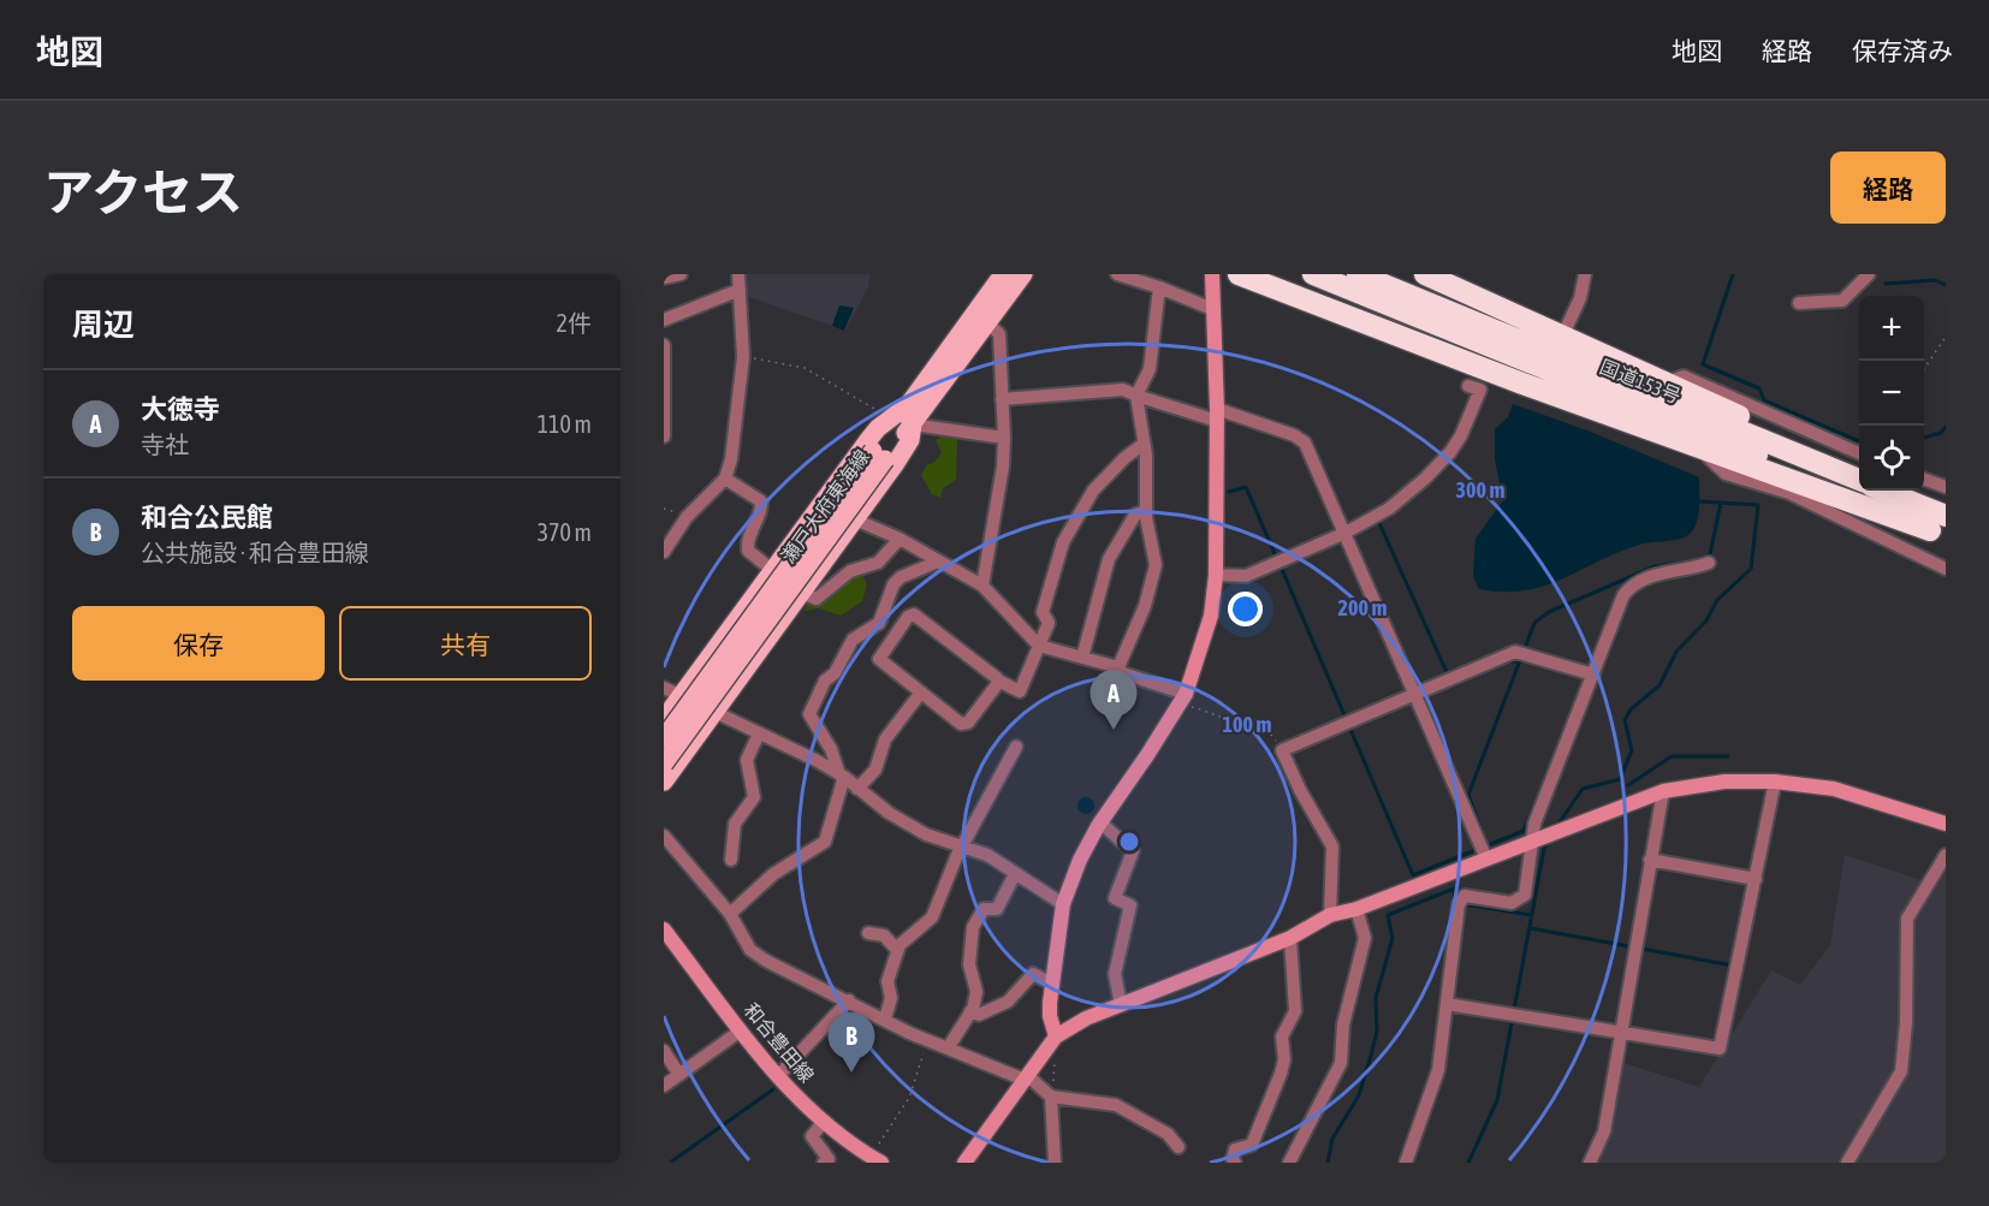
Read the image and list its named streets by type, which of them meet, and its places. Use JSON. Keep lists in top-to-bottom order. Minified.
{"streets":{"highway":["国道153号"],"main road":["瀬戸大府東海線"],"street":["和合豊田線"]},"page":{"header":"地図","nav":["地図","経路","保存済み"],"title":"アクセス","buttons":["経路",["保存","共有"]],"heading":["周辺","2件"],"map_buttons":["+","−"],"list":[{"mark":"A","name":"大徳寺","note":"寺社","value":"110 m"},{"mark":"B","name":"和合公民館","note":"公共施設 · 和合豊田線","value":"370 m"}],"pins":["A","B"]},"rings":["300 m","200 m","100 m"]}
